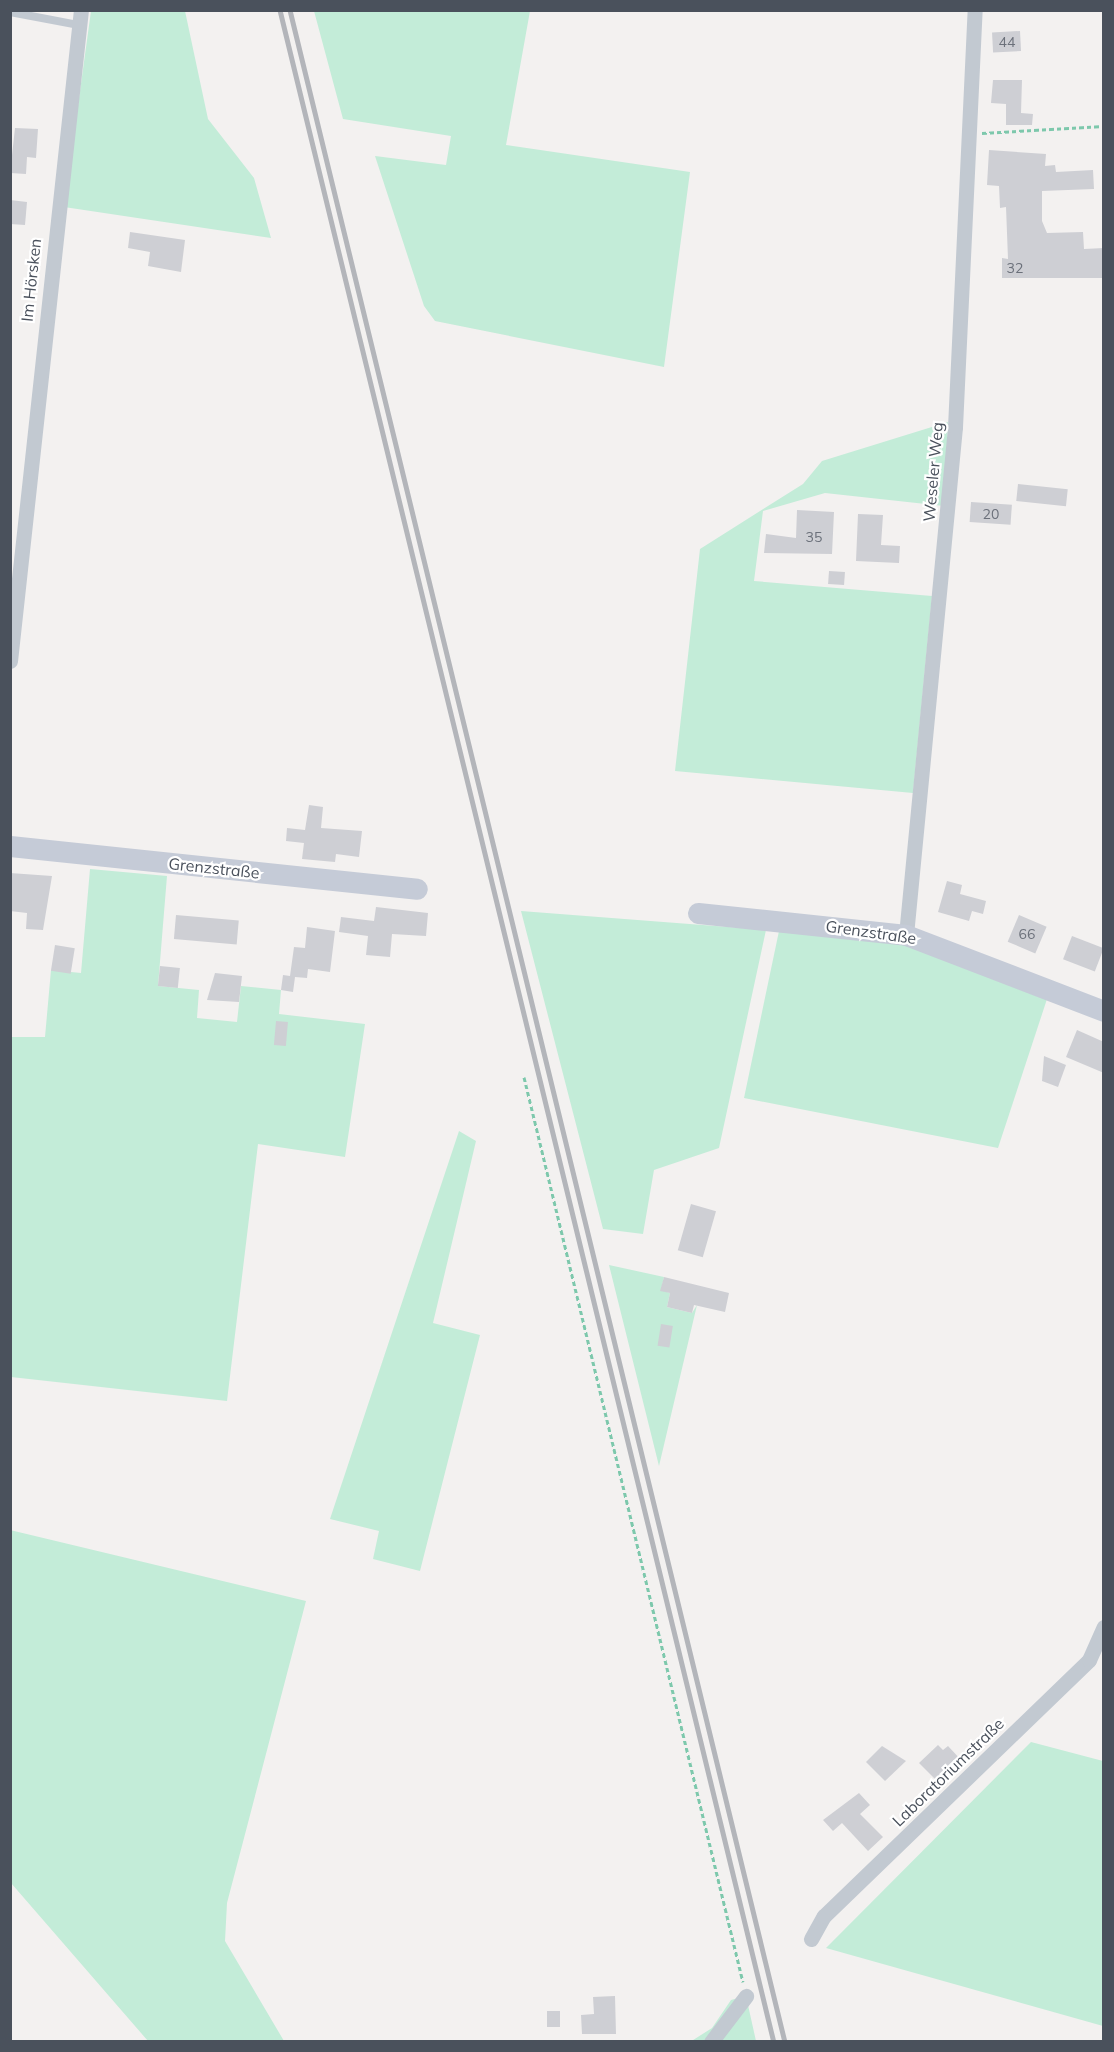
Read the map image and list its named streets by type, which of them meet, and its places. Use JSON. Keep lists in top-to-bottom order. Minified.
{"streets":{"street":["Im Hörsken","Weseler Weg","Grenzstraße","Laboratoriumstraße"]},"crossings":[["Weseler Weg","Grenzstraße"]],"house_numbers":["44","32","20","35","66"]}
